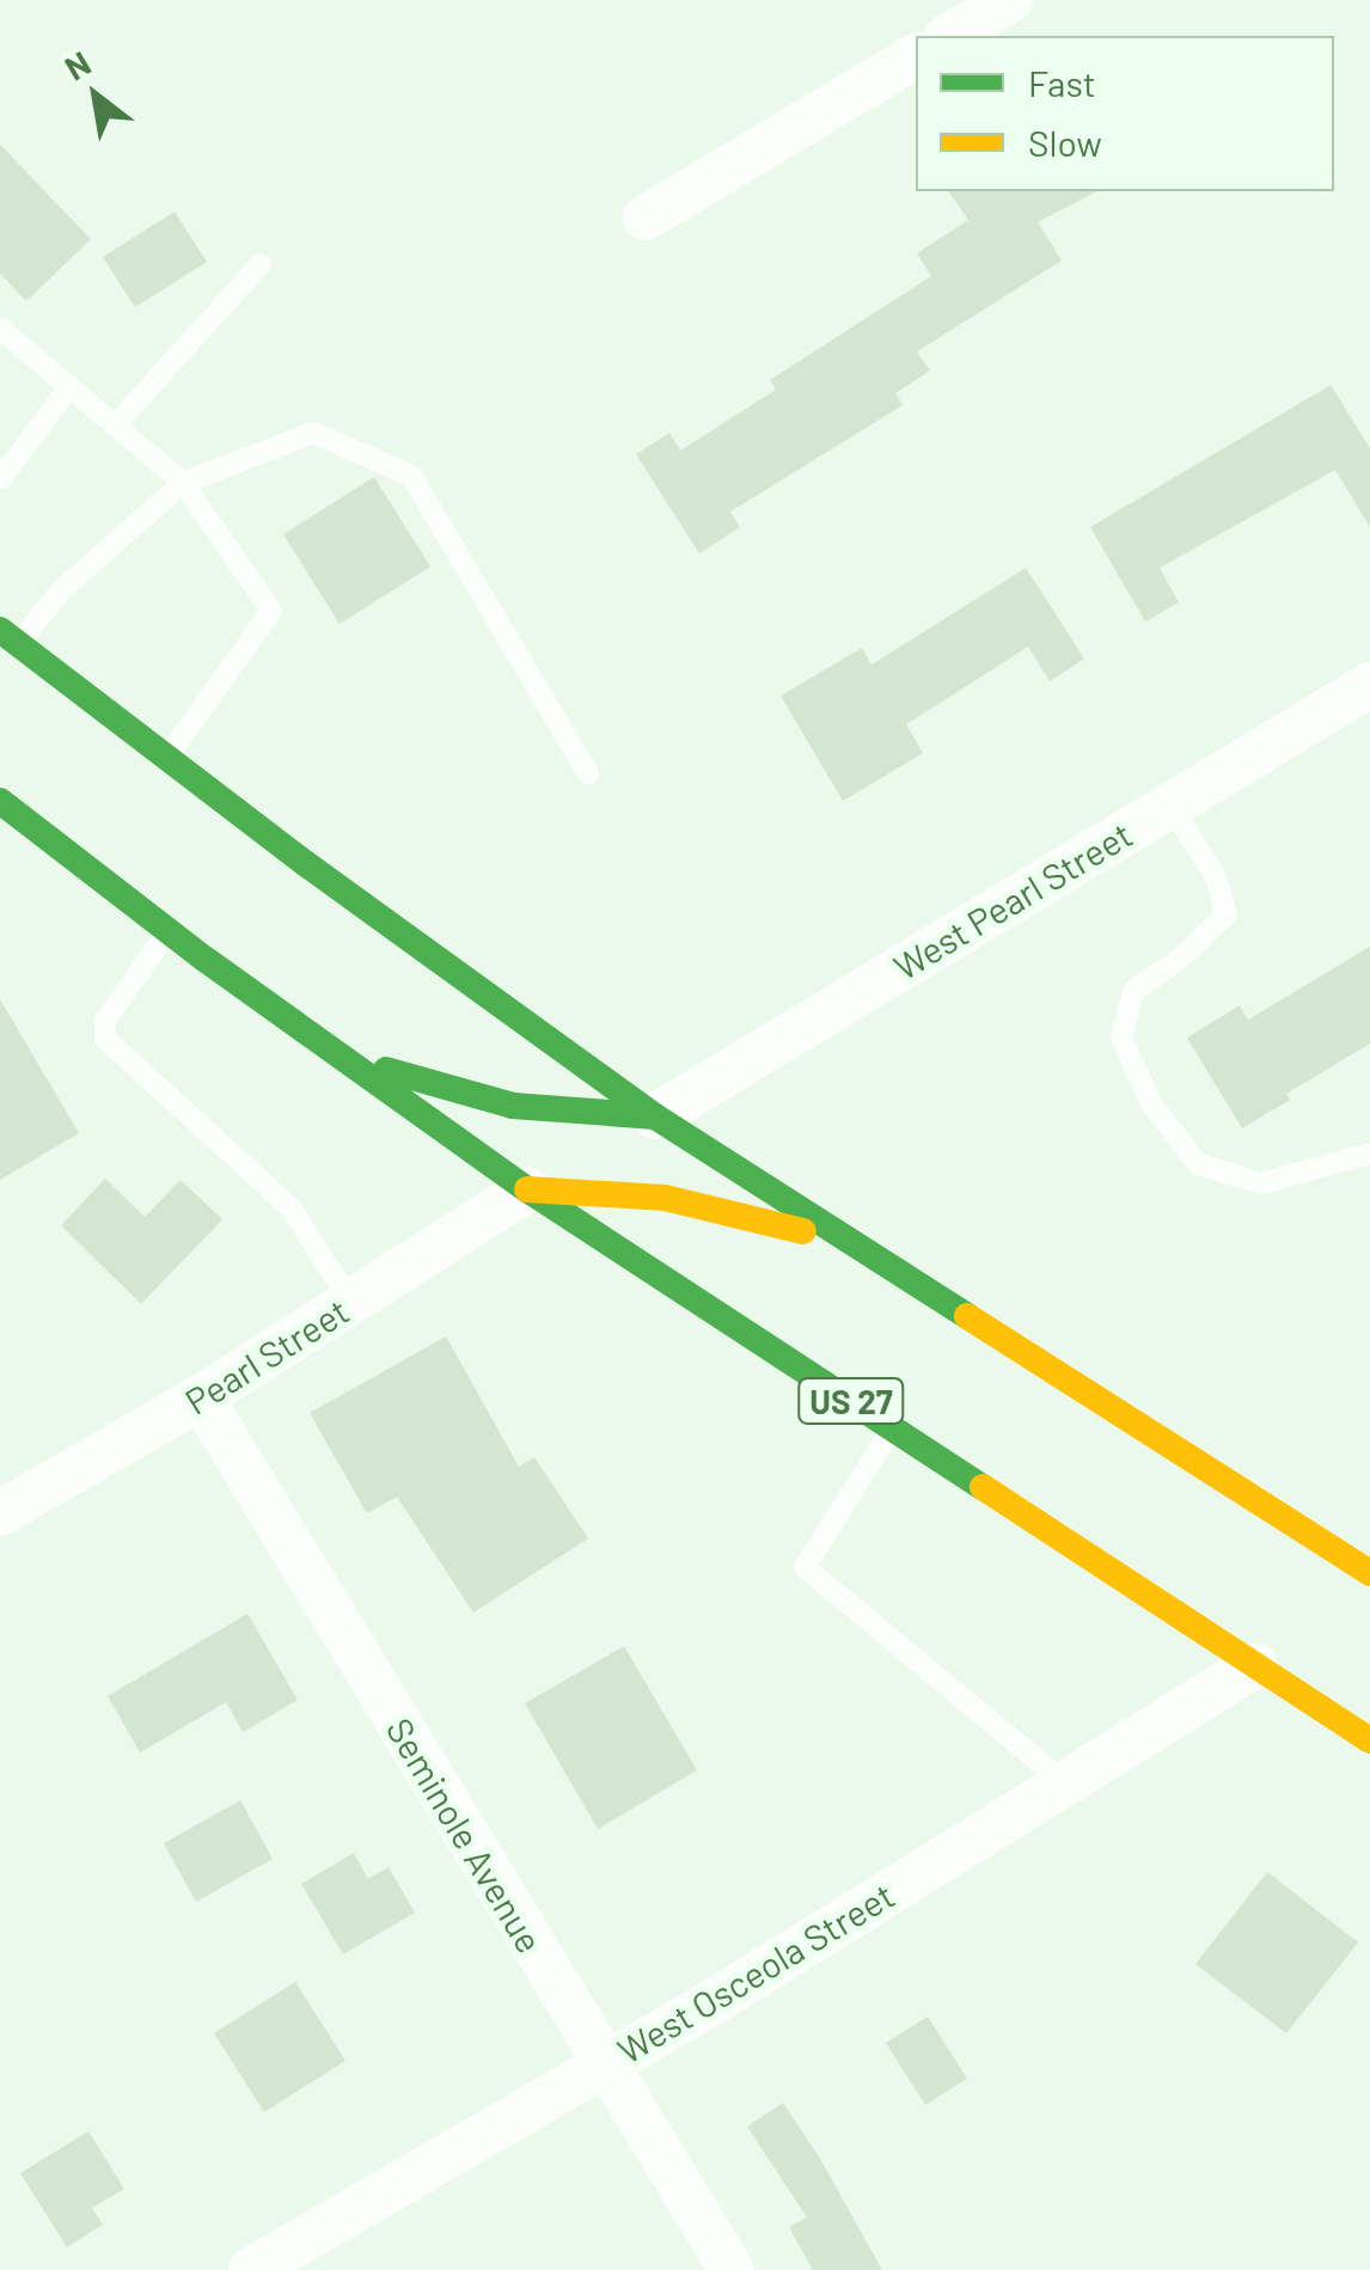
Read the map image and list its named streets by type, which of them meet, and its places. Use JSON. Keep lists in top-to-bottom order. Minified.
{"streets":{"highway":["US 27"],"street":["West Pearl Street","Pearl Street","Seminole Avenue","West Osceola Street"]},"crossings":[["Pearl Street","US 27"],["Pearl Street","Seminole Avenue"],["US 27","West Osceola Street"],["Seminole Avenue","West Osceola Street"]],"legend":["Fast","Slow"],"north":"top left"}
